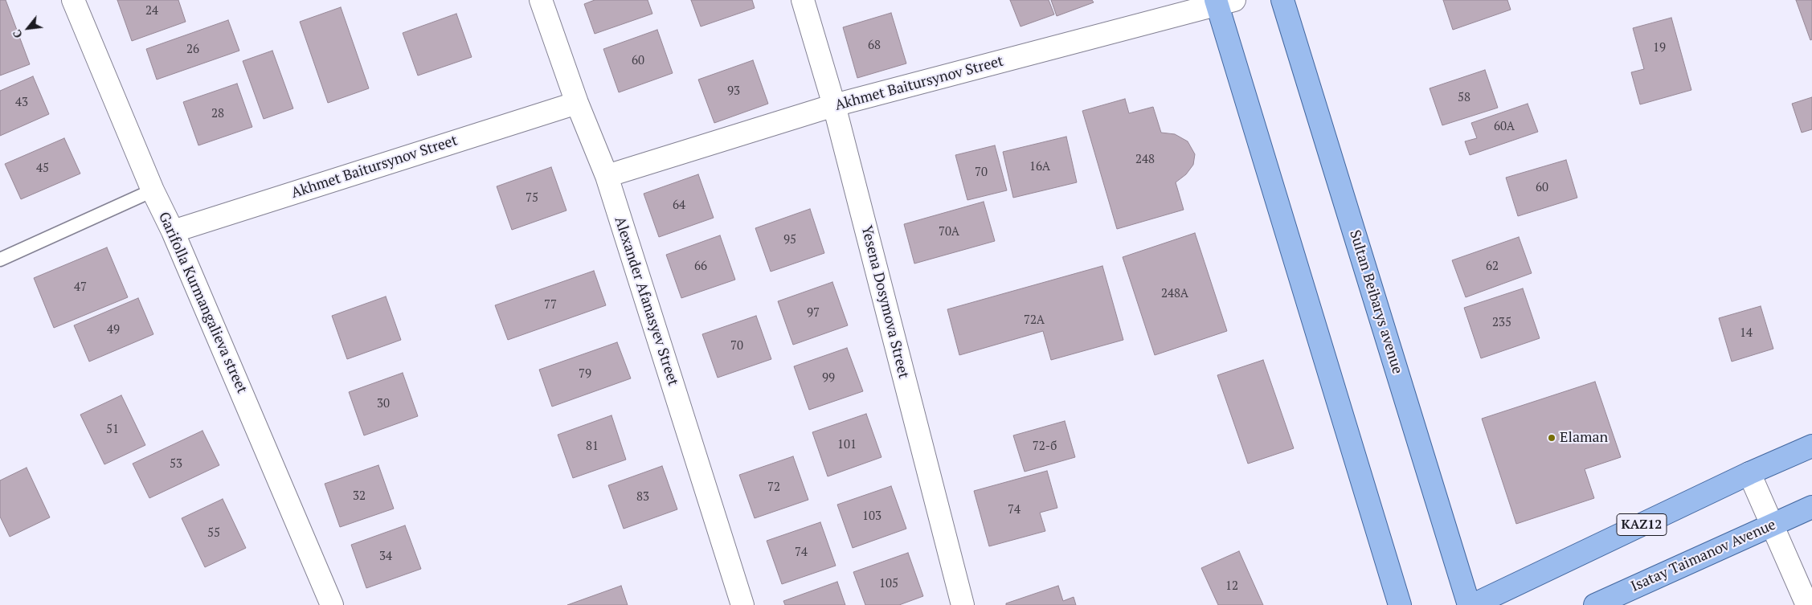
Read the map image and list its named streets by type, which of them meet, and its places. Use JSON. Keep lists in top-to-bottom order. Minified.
{"streets":{"main road":["Sultan Beibarys avenue","KAZ12","Isatay Taimanov Avenue"],"street":["Akhmet Baitursynov Street","Alexander Afanasyev Street","Yesena Dosymova Street","Garifolla Kurmangalieva street"]},"crossings":[["Akhmet Baitursynov Street","Alexander Afanasyev Street"],["Akhmet Baitursynov Street","Yesena Dosymova Street"],["Akhmet Baitursynov Street","Garifolla Kurmangalieva street"]],"places":["Elaman"],"house_numbers":["24","68","19","26","60","93","58","43","28","60А","248","16А","45","70","60","75","64","70А","95","66","62","47","248А","77","97","72А","235","49","14","70","79","99","30","51","101","81","72-б","53","72","32","83","74","103","55","74","34","105","12"],"north":"bottom left"}
